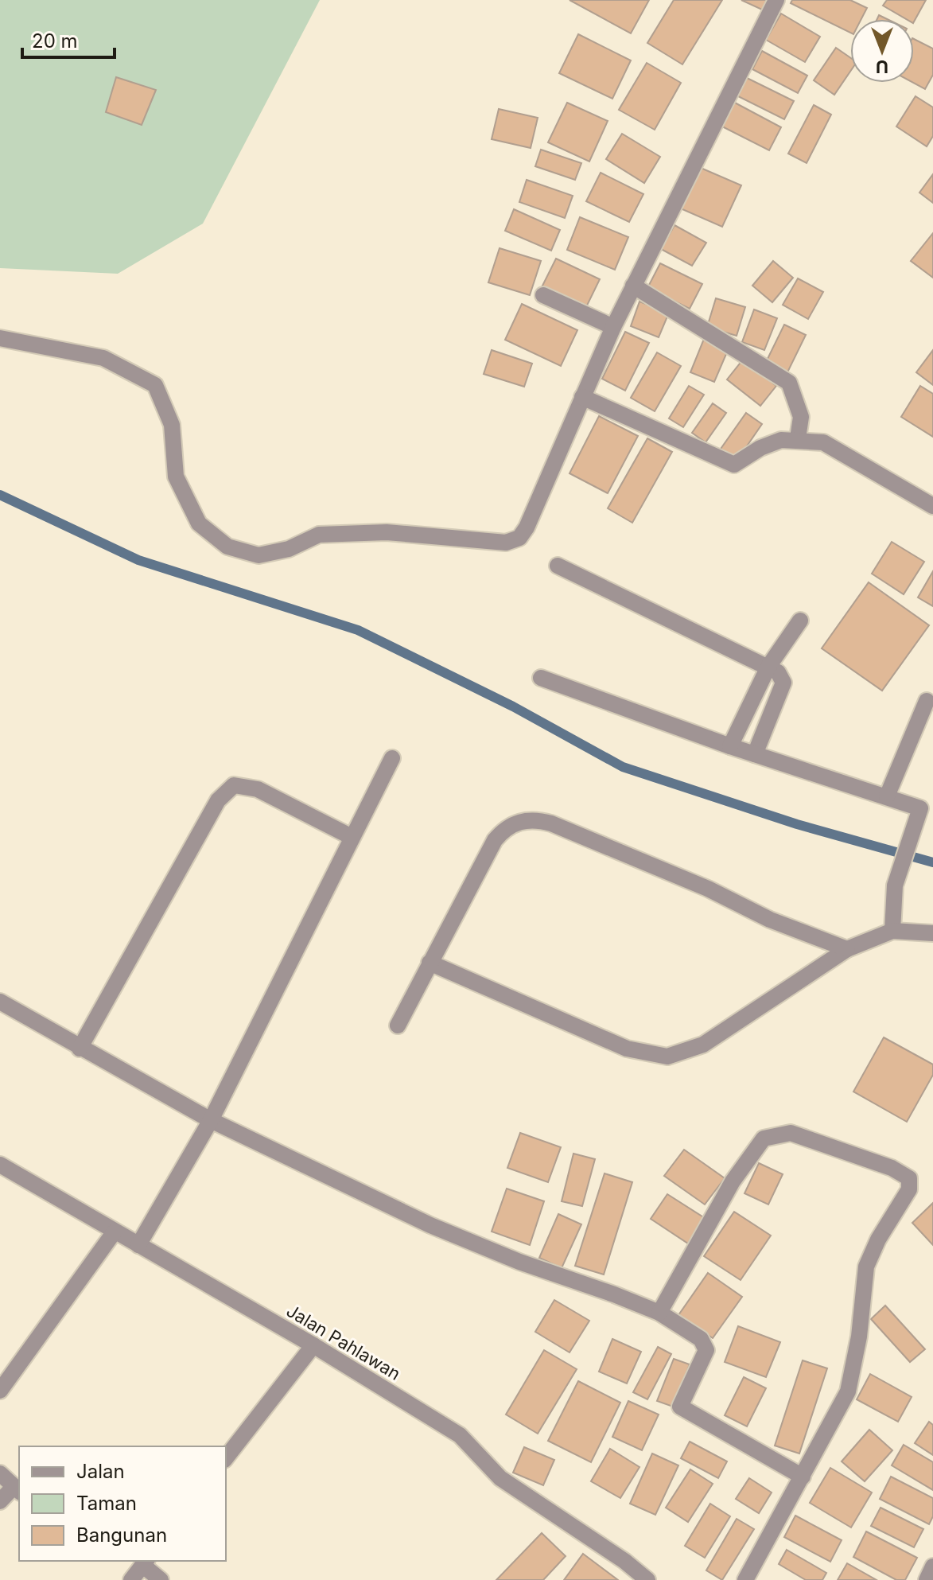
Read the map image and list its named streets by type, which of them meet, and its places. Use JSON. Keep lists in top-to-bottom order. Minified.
{"streets":{"street":["Jalan Pahlawan"]},"legend":["Jalan","Taman","Bangunan"],"scale_bar":"20 m","north":"bottom"}
